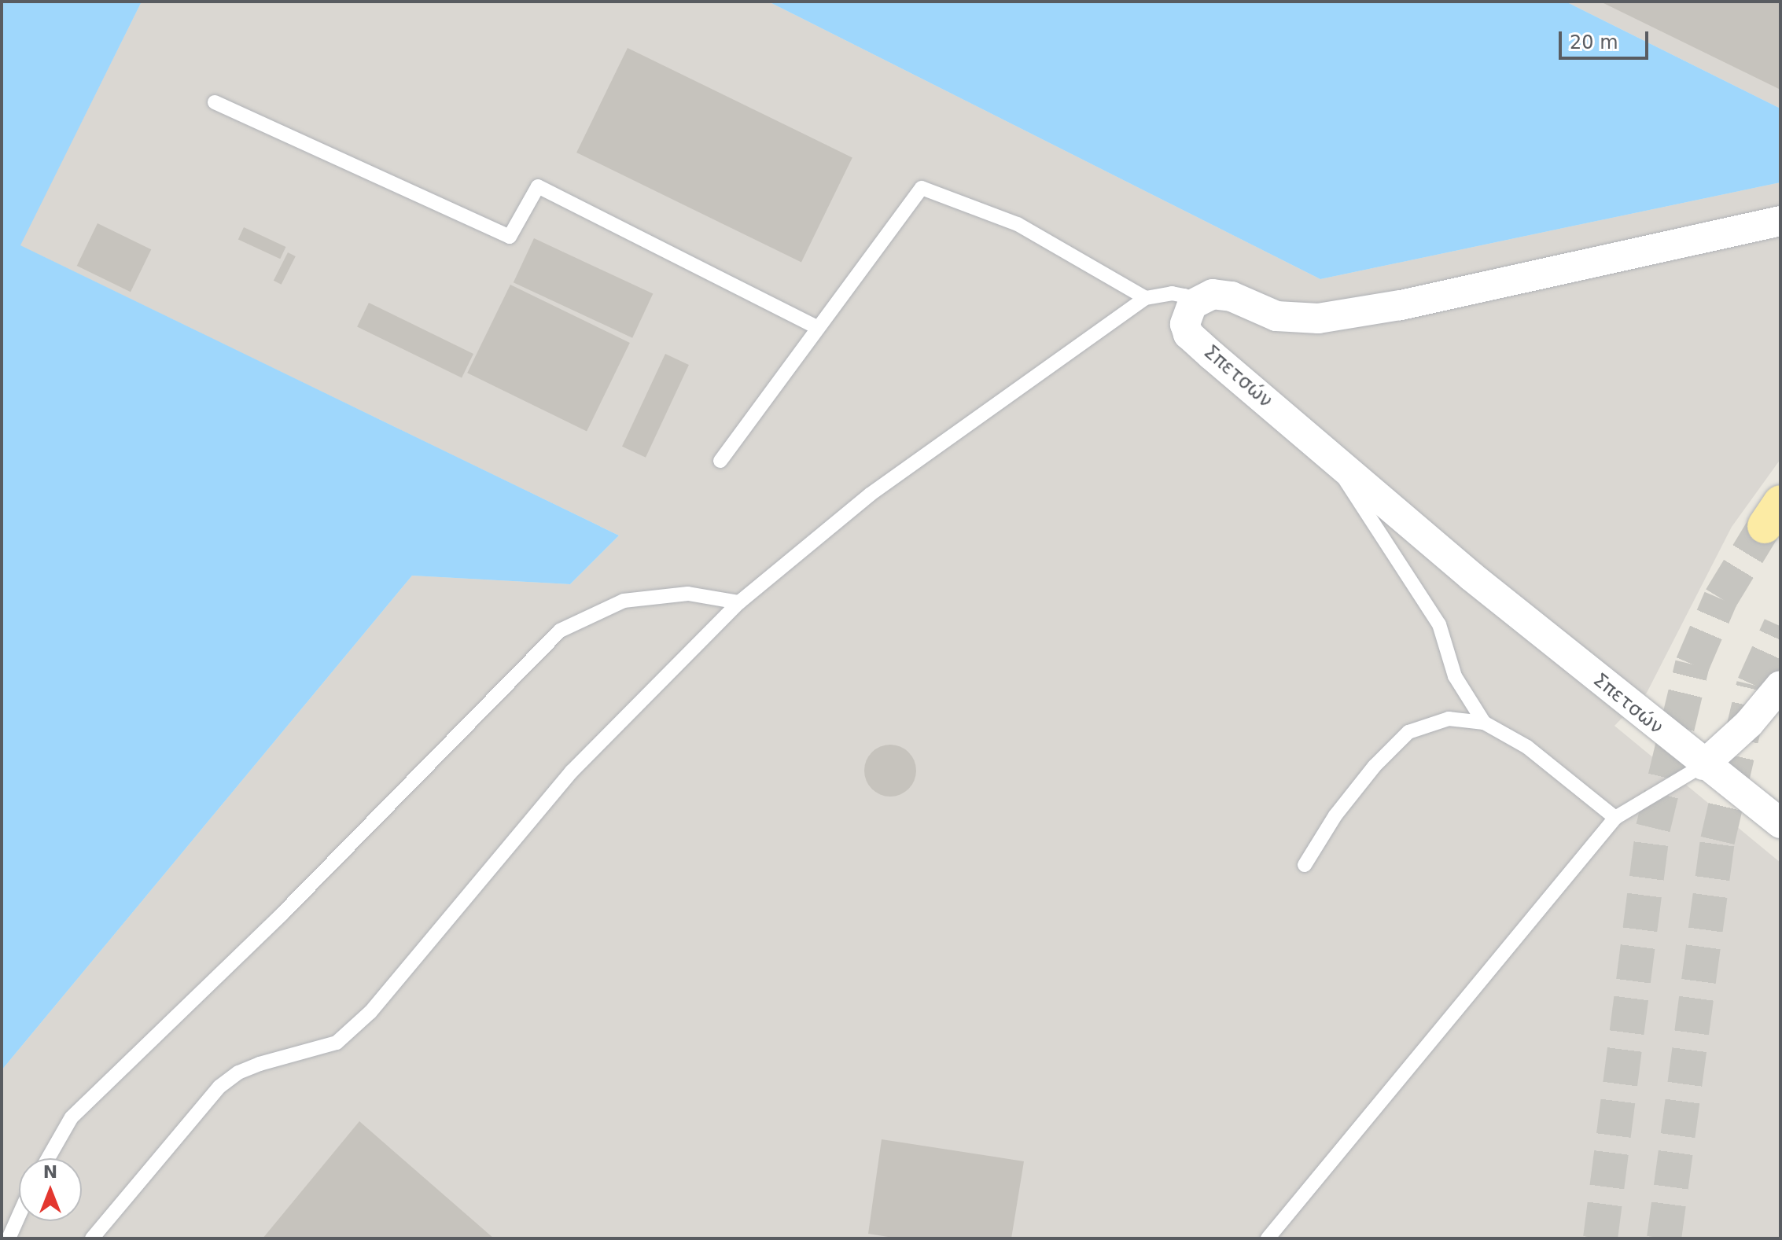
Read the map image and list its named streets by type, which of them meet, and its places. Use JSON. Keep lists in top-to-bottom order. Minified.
{"streets":{"street":["Σπετσών"]},"scale_bar":"20 m","north":"top"}
